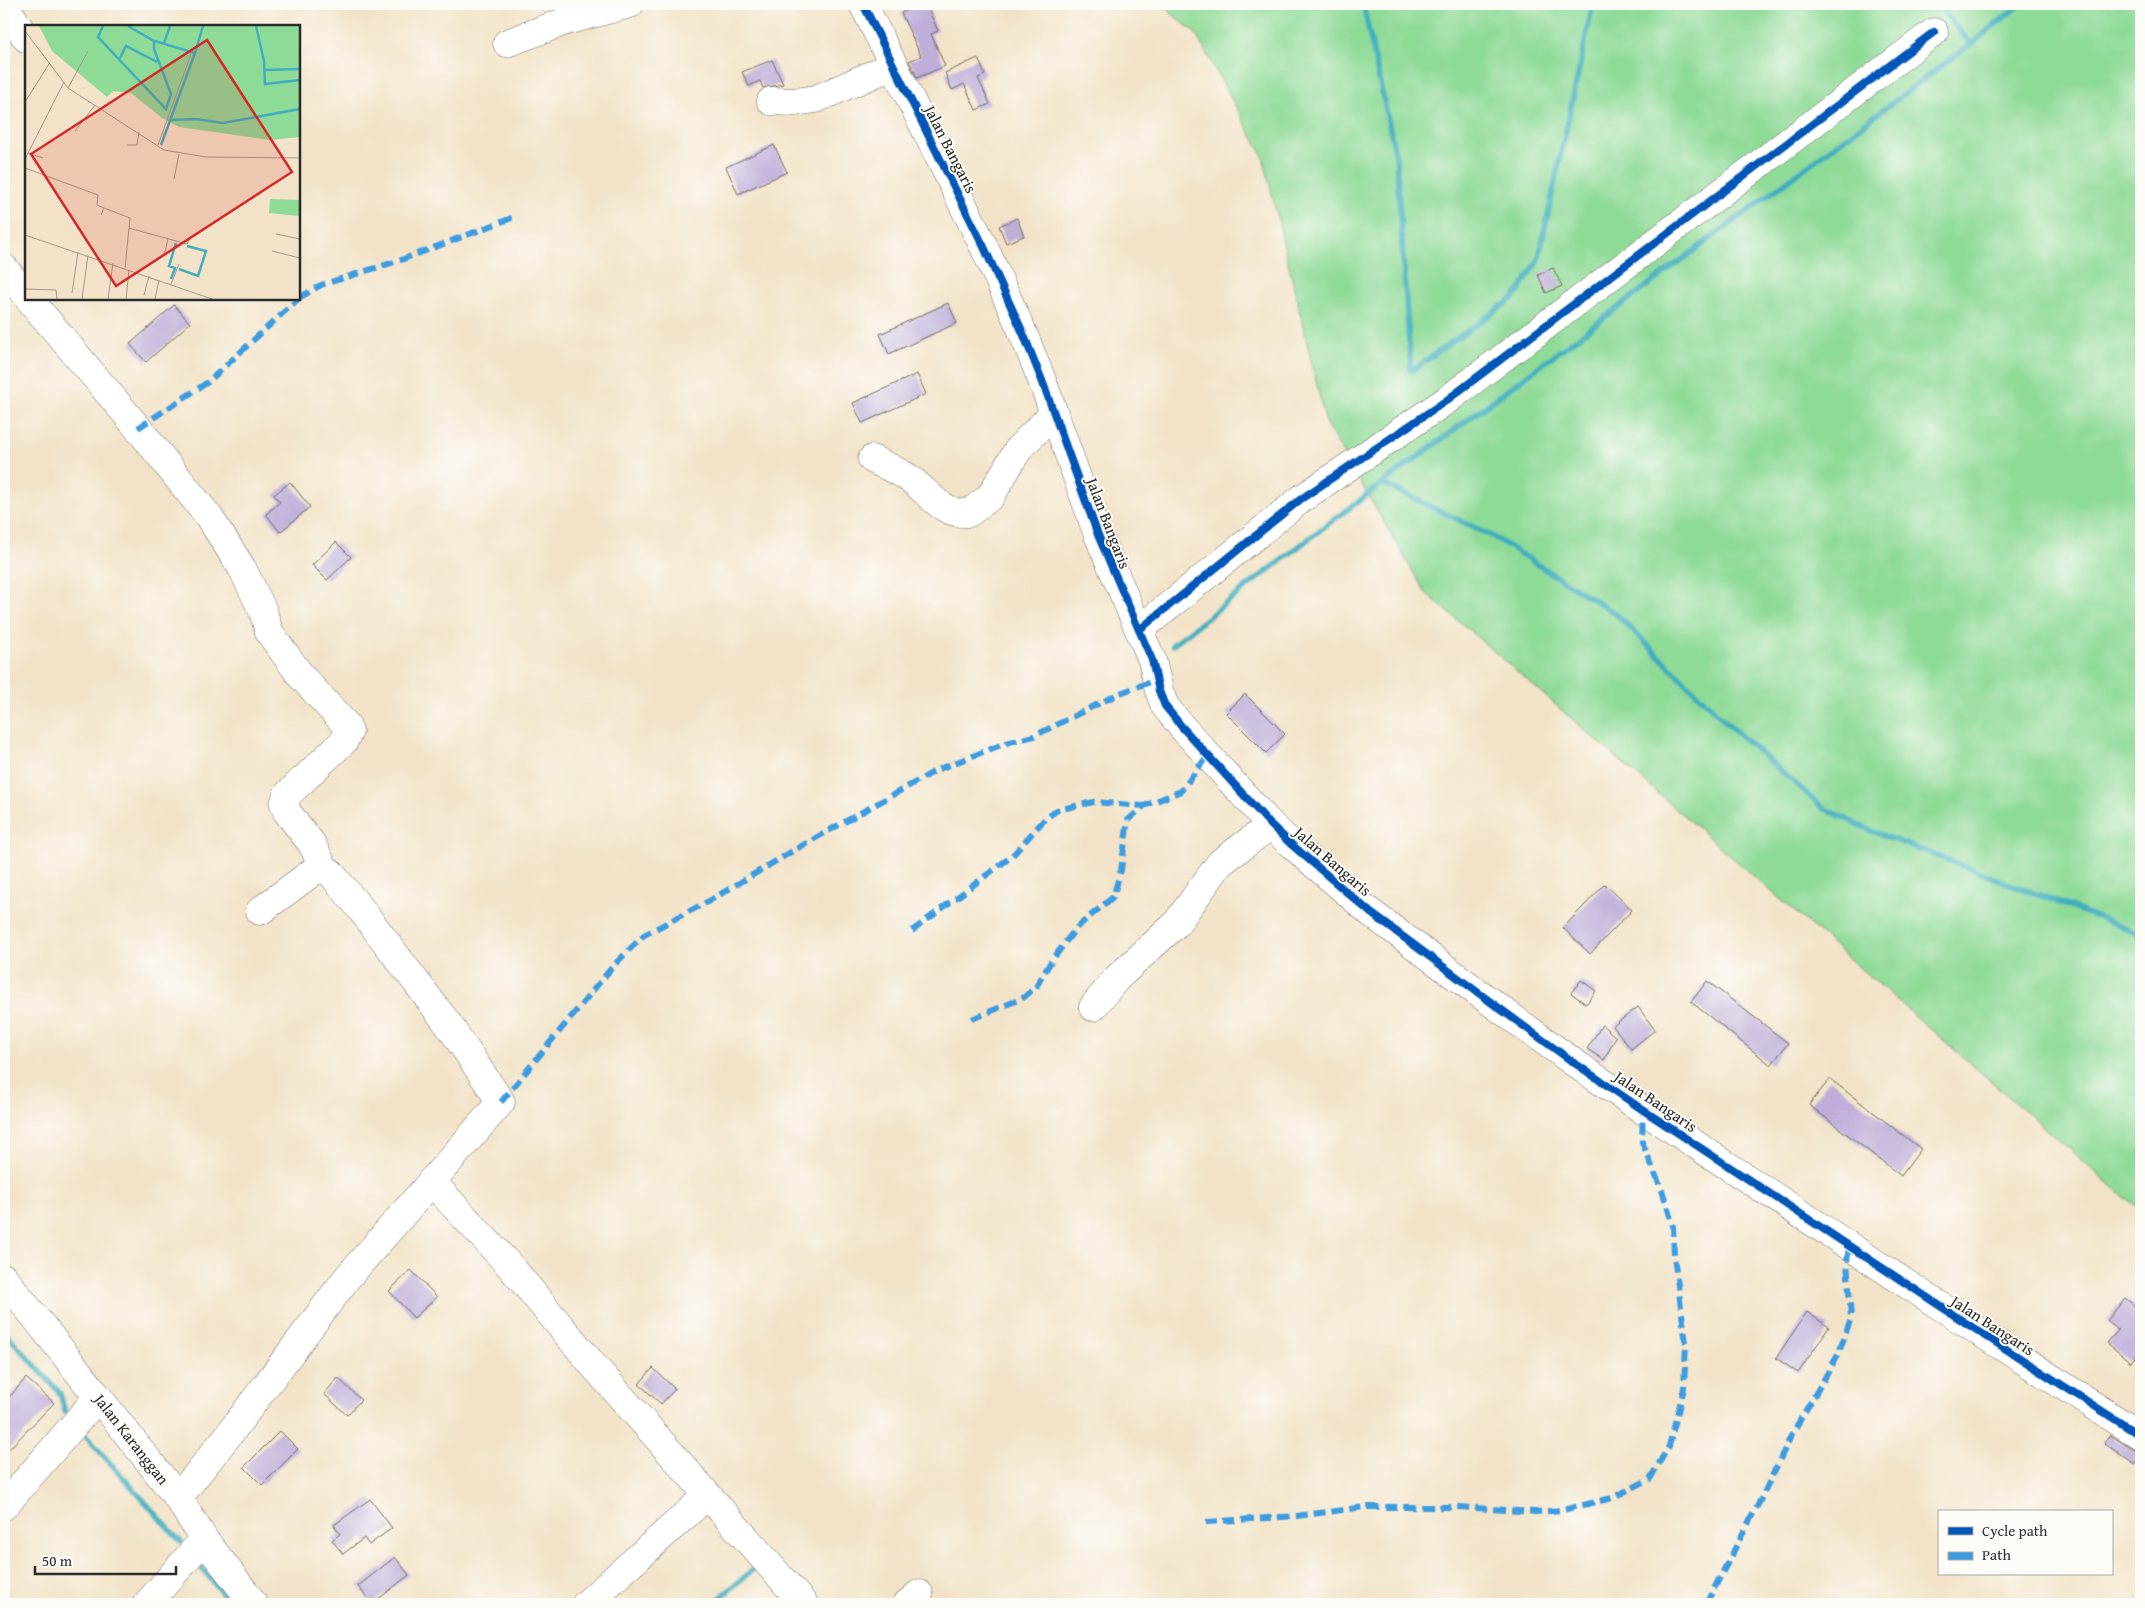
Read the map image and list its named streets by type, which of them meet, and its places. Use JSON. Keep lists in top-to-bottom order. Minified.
{"streets":{"street":["Jalan Bangaris","Jalan Karanggan"]},"legend":["Cycle path","Path"],"scale_bar":"50 m"}
